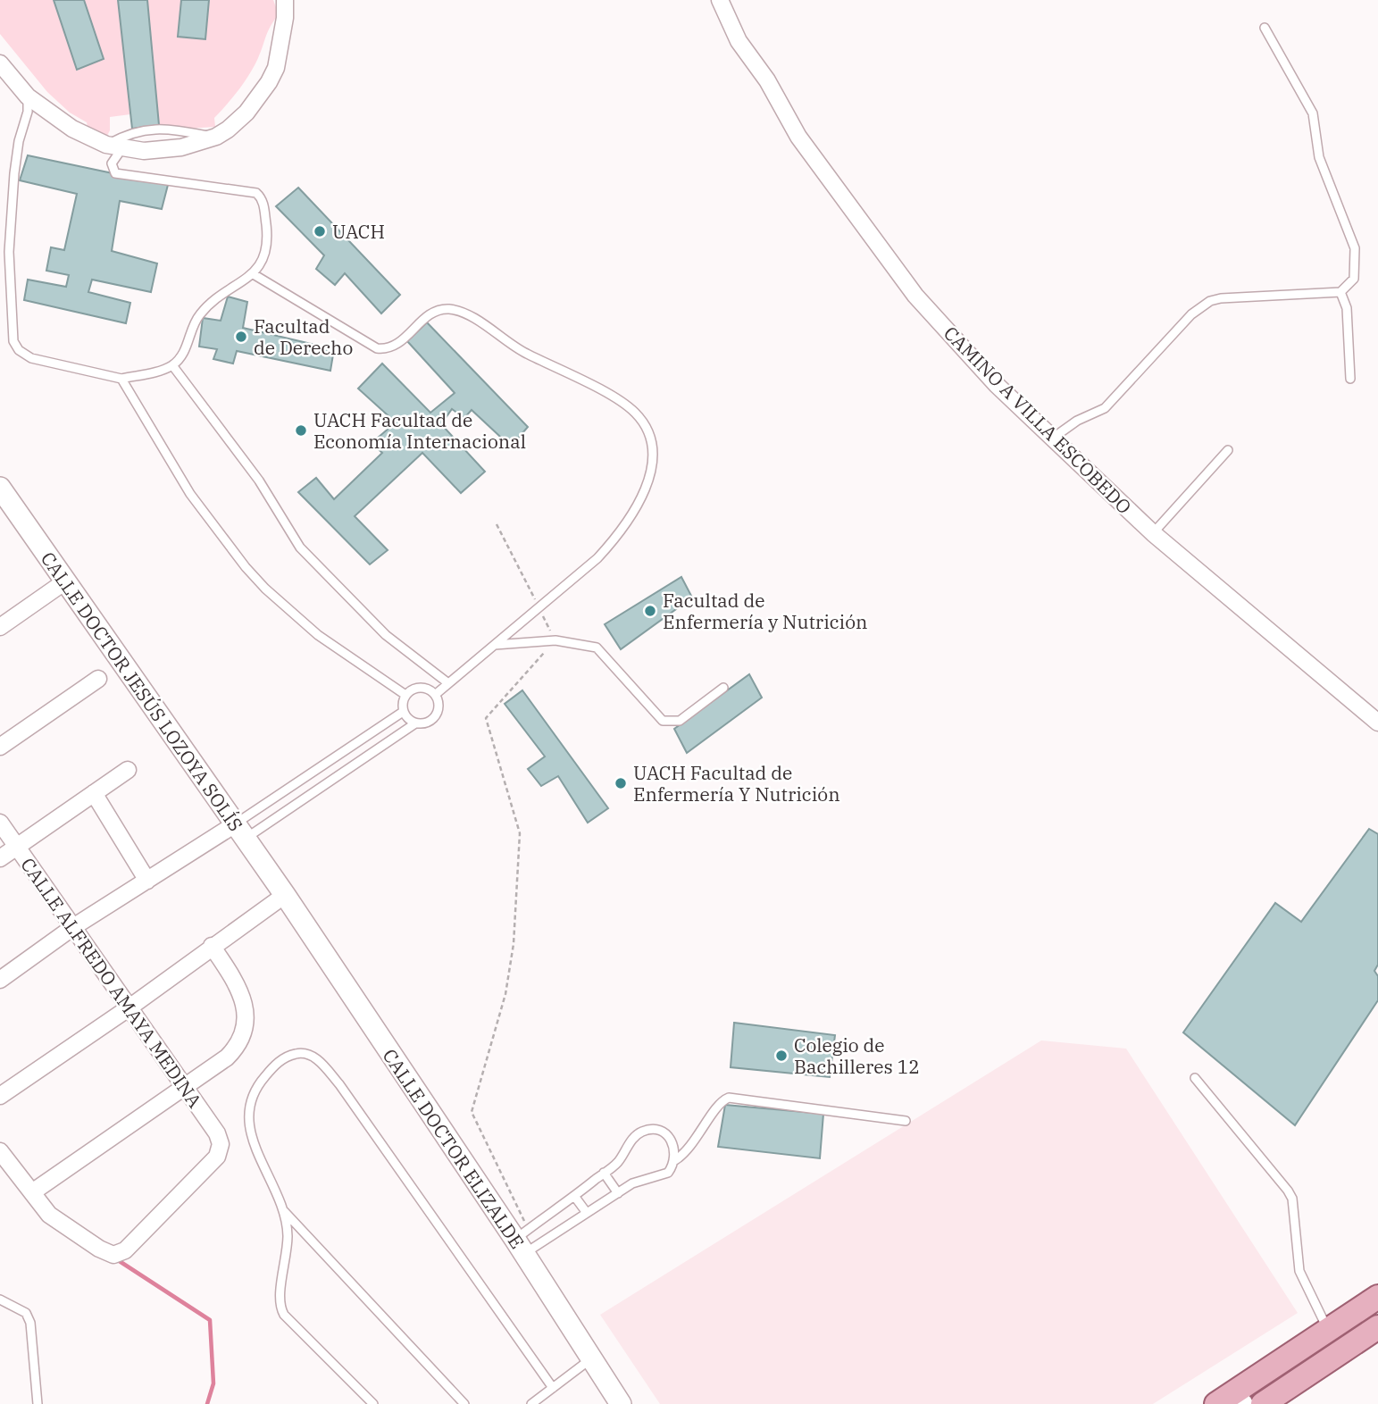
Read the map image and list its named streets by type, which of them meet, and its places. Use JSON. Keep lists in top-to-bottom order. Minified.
{"streets":{"street":["CAMINO A VILLA ESCOBEDO","CALLE DOCTOR JESÚS LOZOYA SOLÍS","CALLE ALFREDO AMAYA MEDINA","CALLE DOCTOR ELIZALDE"]},"crossings":[["CALLE DOCTOR JESÚS LOZOYA SOLÍS","CALLE DOCTOR ELIZALDE"]],"places":["UACH","Facultad de Derecho","UACH Facultad de Economía Internacional","Facultad de Enfermería y Nutrición","UACH Facultad de Enfermería Y Nutrición","Colegio de Bachilleres 12"]}
